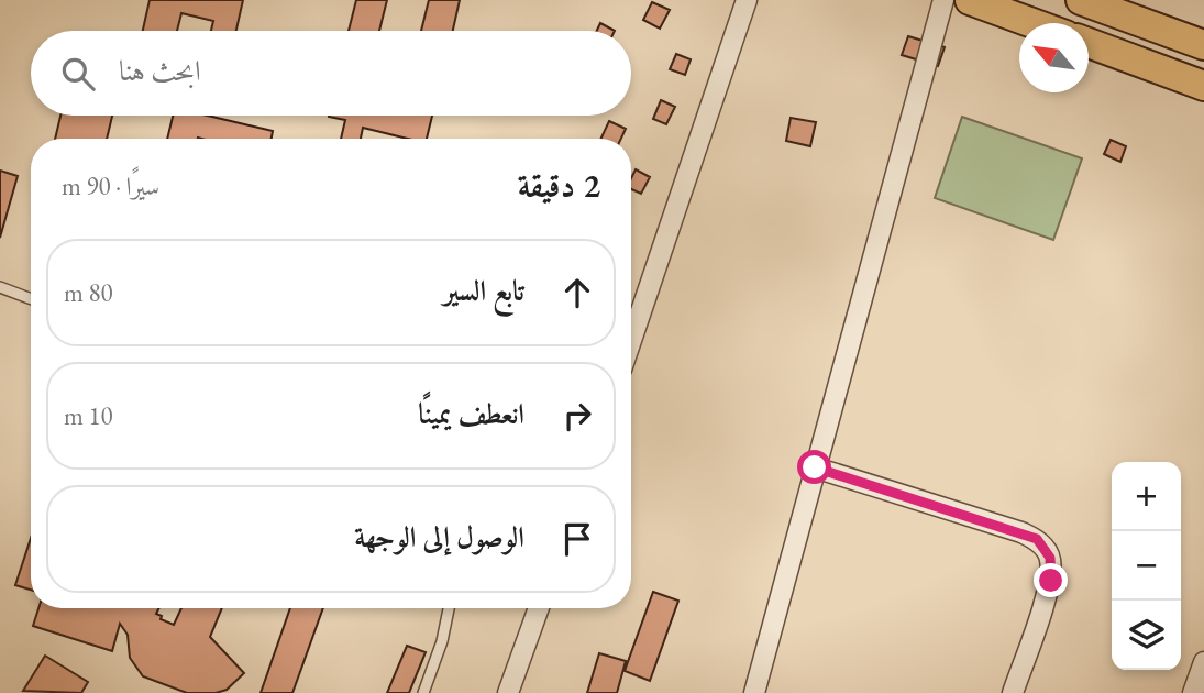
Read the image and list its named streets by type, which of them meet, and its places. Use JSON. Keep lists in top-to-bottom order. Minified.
{"north":"top left","page":{"search":"ابحث هنا","heading":["2 دقيقة","سيرًا · 90 m"],"list":[["تابع السير","80 m"],["انعطف يمينًا","10 m"],"الوصول إلى الوجهة"],"map_buttons":["+","−"]}}
